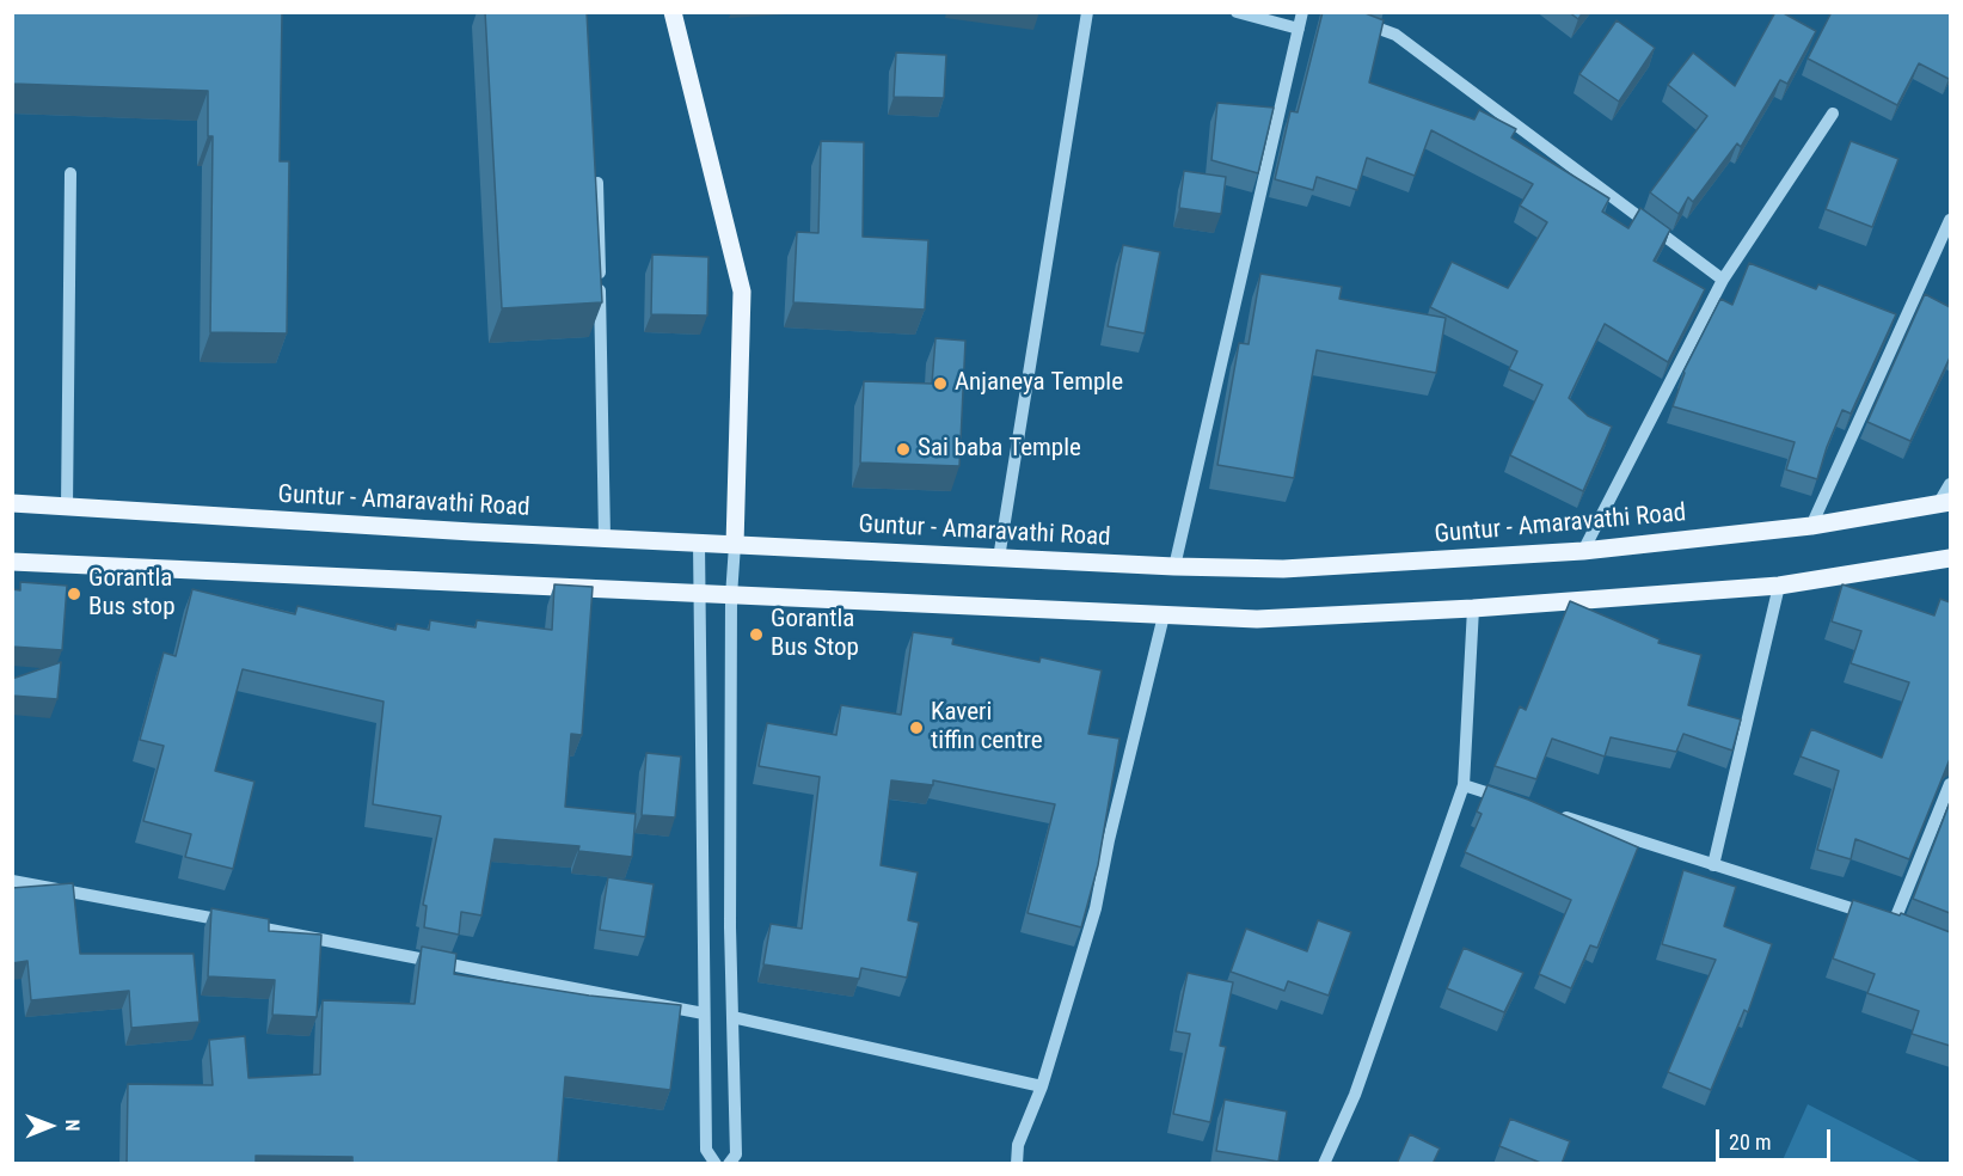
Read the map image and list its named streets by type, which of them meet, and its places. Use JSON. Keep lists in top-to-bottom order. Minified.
{"streets":{"main road":["Guntur - Amaravathi Road"]},"places":["Anjaneya Temple","Sai baba Temple","Gorantla Bus stop","Gorantla Bus Stop","Kaveri tiffin centre"],"scale_bar":"20 m","north":"right"}
